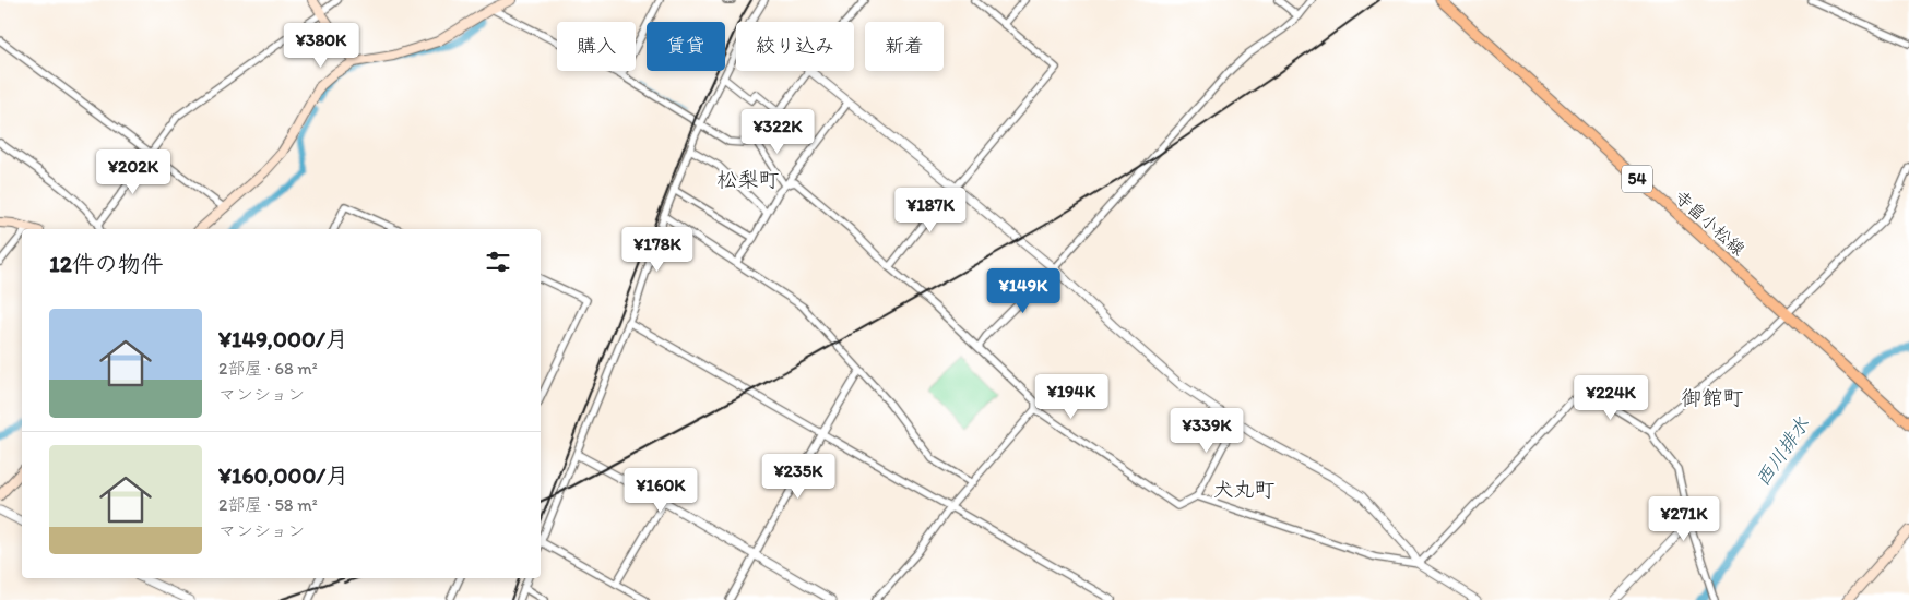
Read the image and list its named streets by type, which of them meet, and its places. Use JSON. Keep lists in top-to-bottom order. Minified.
{"streets":{"main road":["54","寺畠小松線"]},"districts":["松梨町","御館町","犬丸町"],"water":["西川排水"],"page":{"chip":["購入","賃貸","絞り込み","新着"],"price":["¥380K","¥322K","¥202K","¥187K","¥178K","¥149K","¥194K","¥224K","¥339K","¥235K","¥160K","¥271K"],"heading":"12件の物件","list":[{"name":"¥149,000/月","note":"2部屋 · 68 m² · マンション"},{"name":"¥160,000/月","note":"2部屋 · 58 m² · マンション"}]}}
